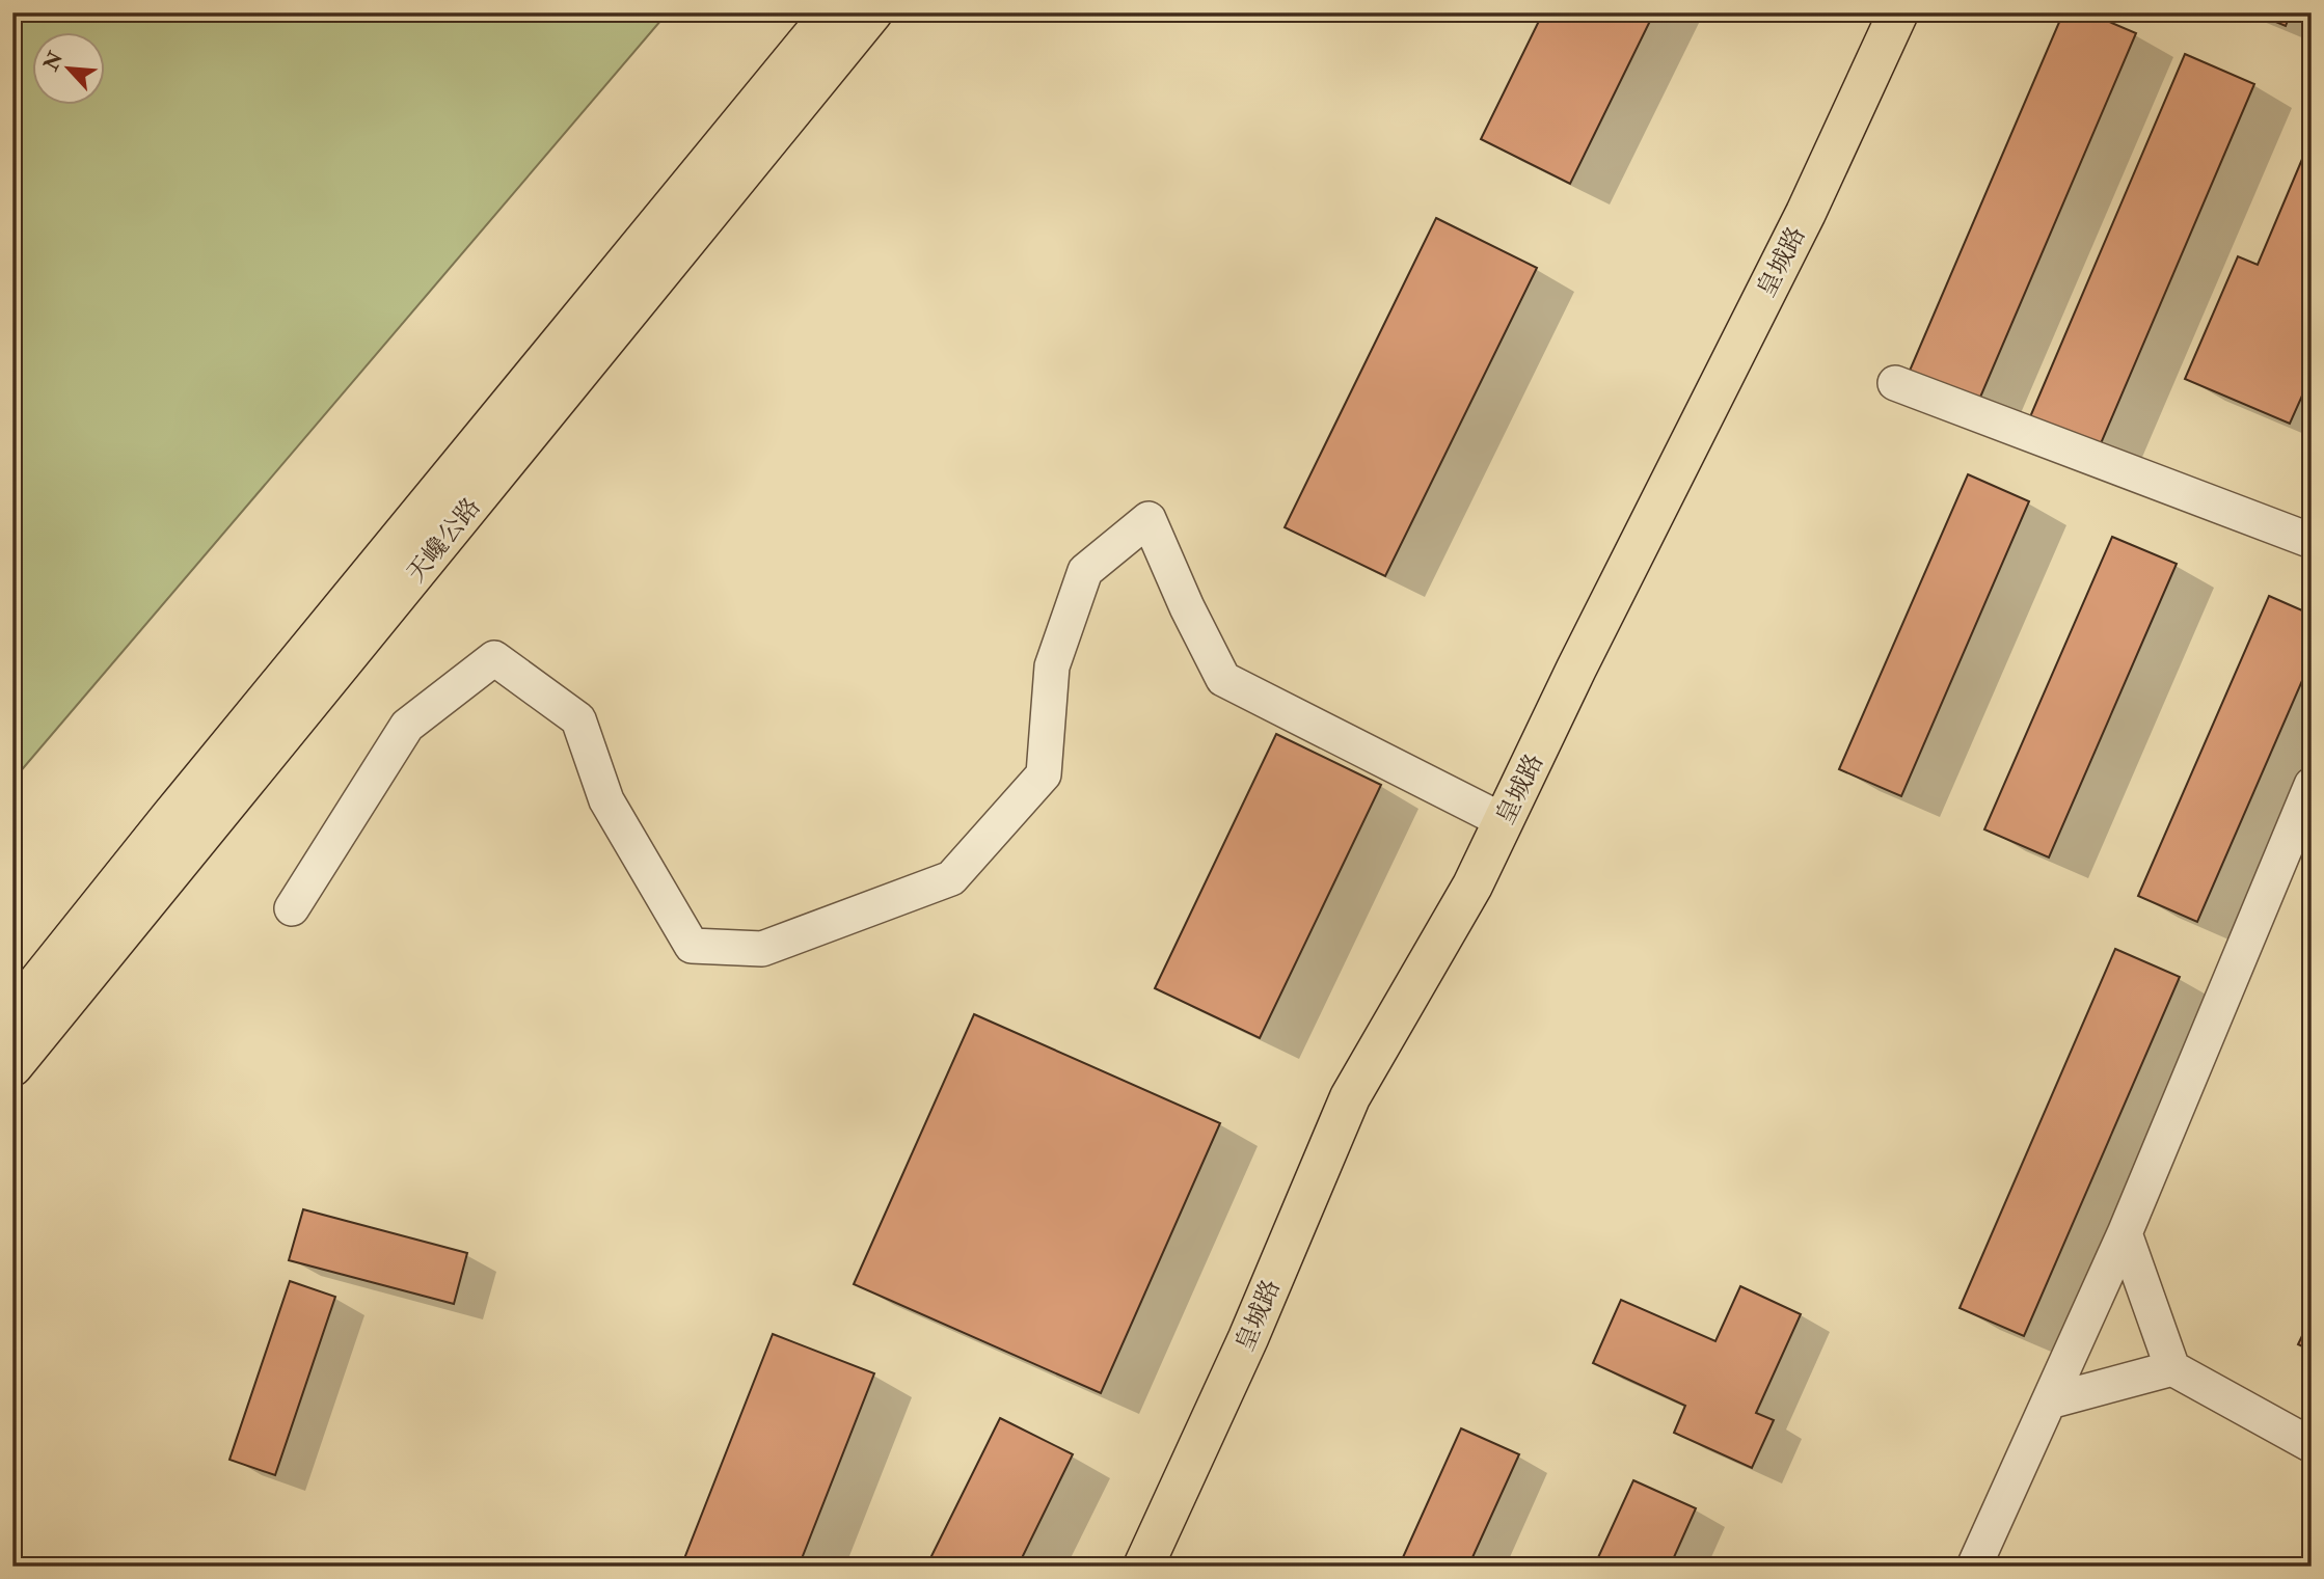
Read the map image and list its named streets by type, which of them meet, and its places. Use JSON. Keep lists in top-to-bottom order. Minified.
{"streets":{"main road":["皇城路","天巉公路"]},"north":"top left"}
